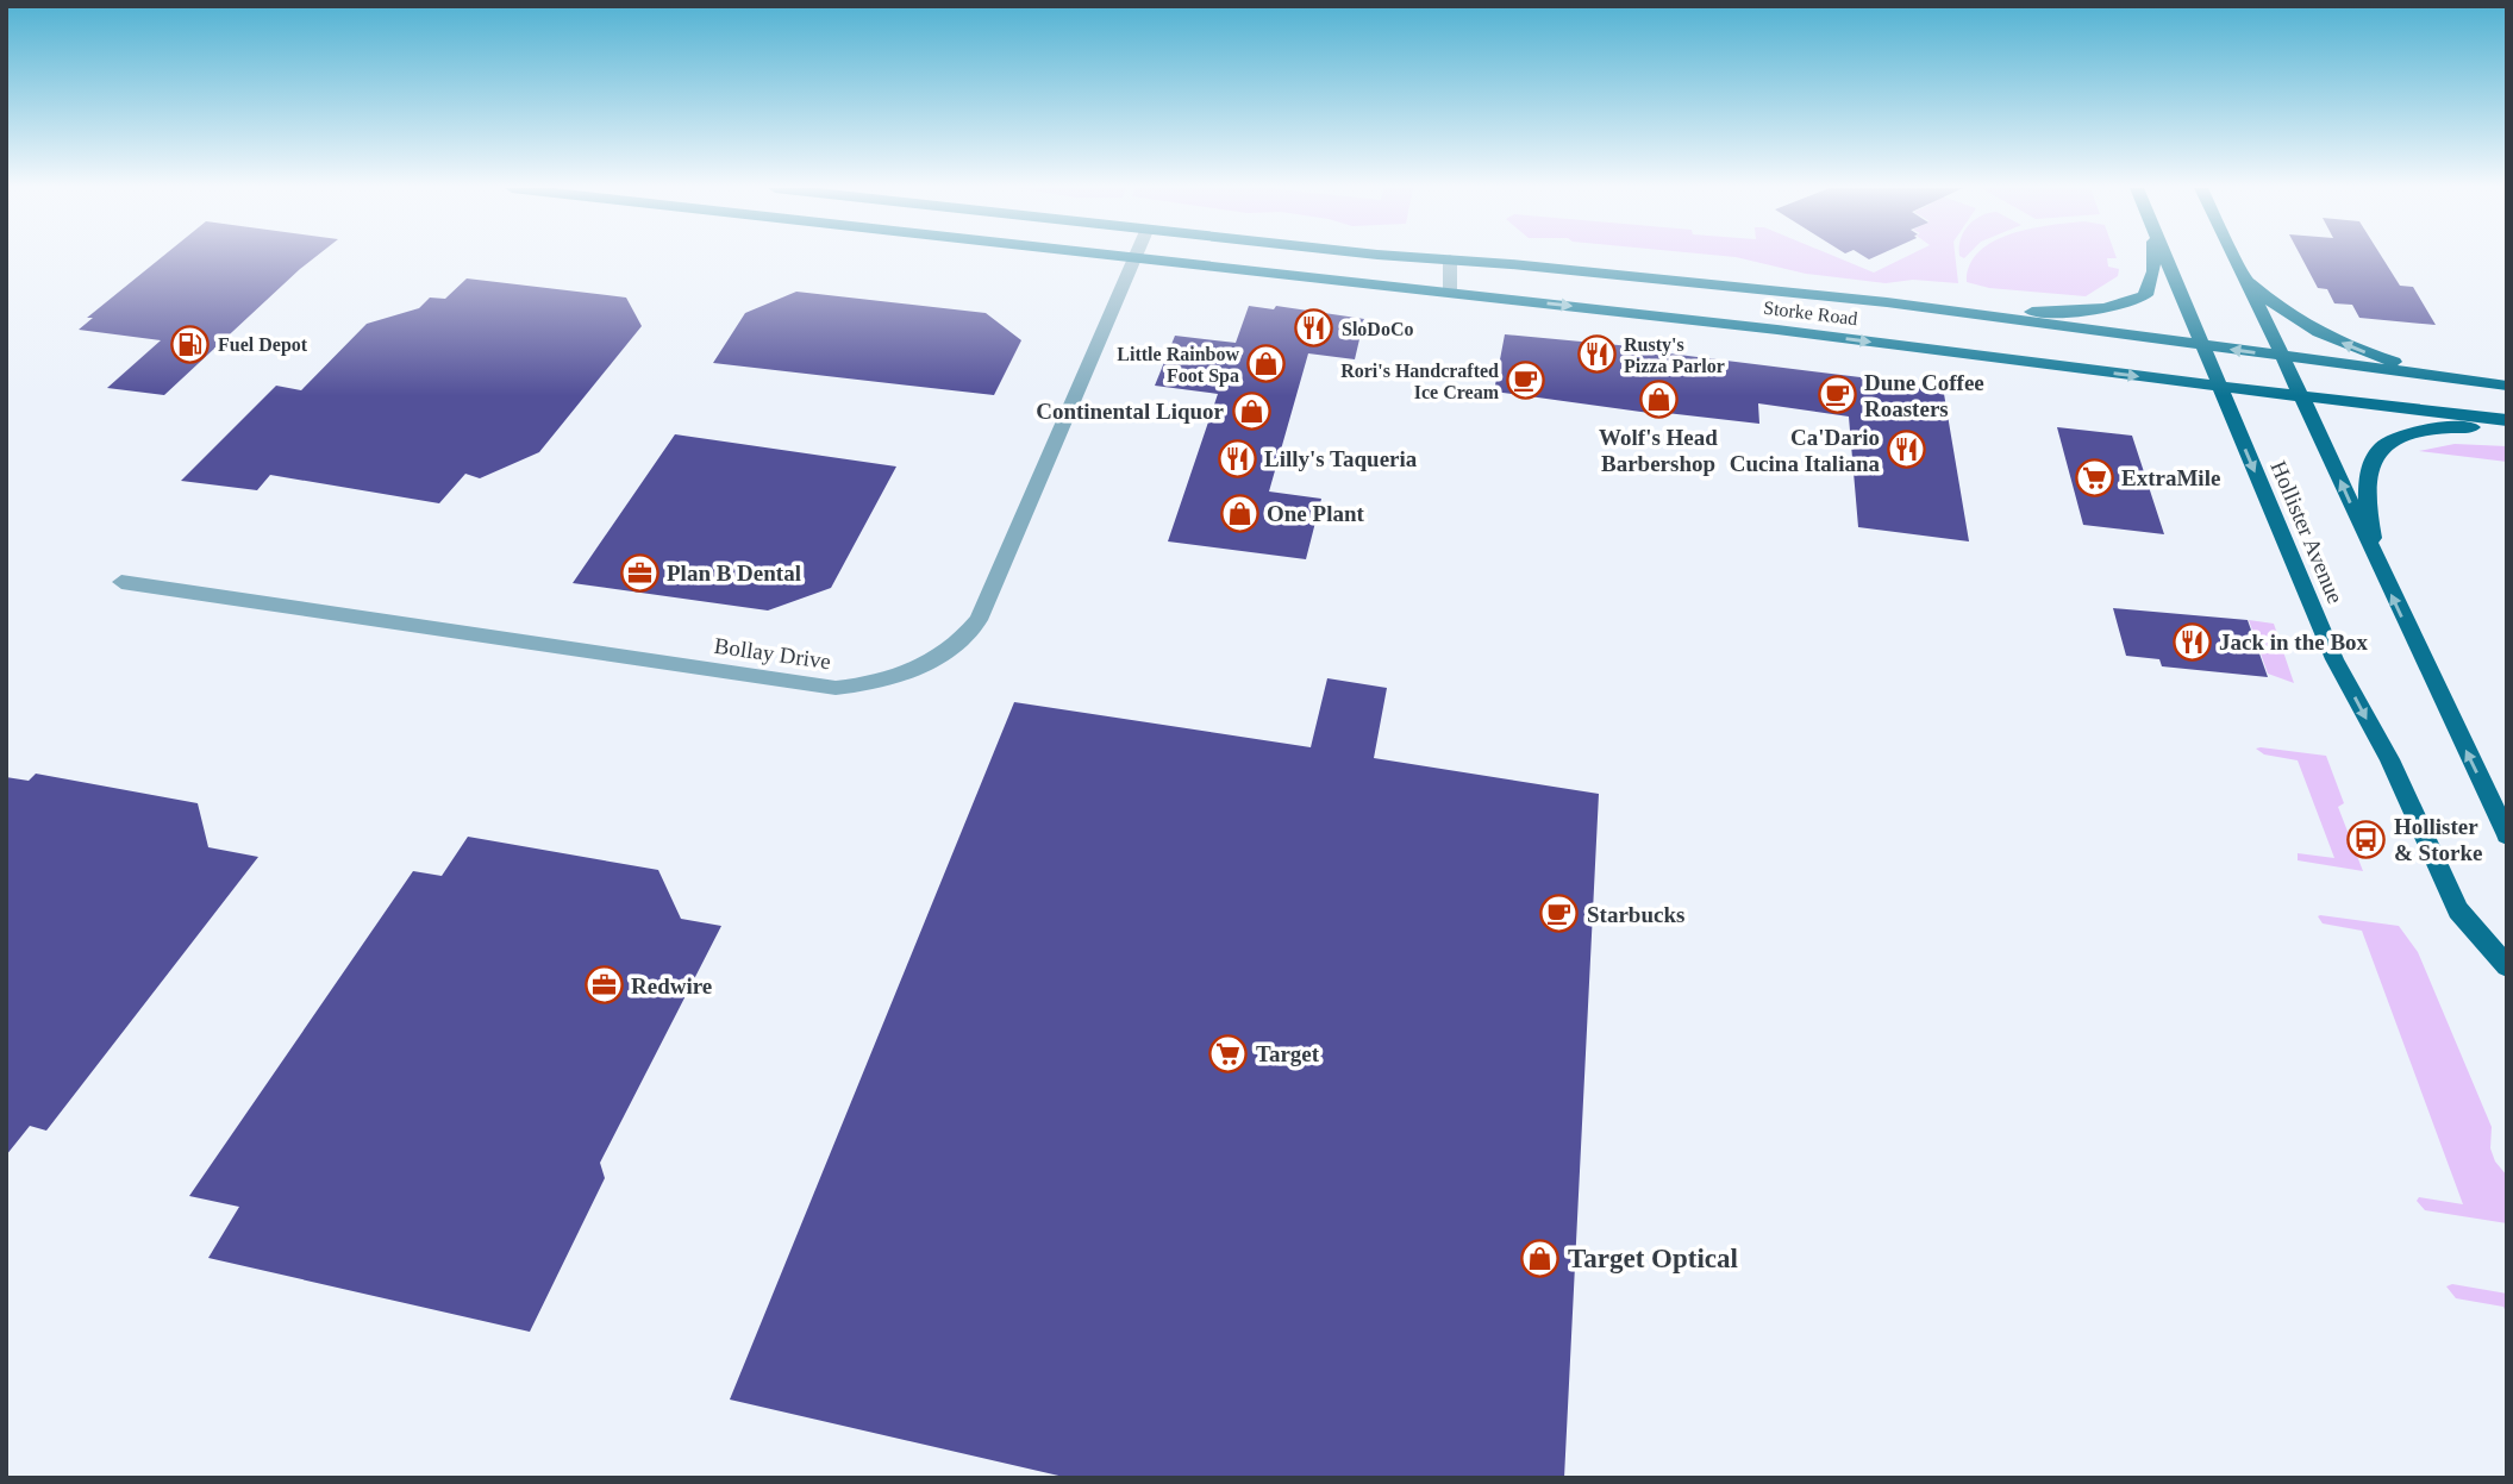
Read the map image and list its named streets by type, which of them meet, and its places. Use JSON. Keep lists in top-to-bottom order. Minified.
{"streets":{"main road":["Storke Road","Hollister Avenue"],"street":["Bollay Drive"]},"crossings":[["Storke Road","Hollister Avenue"],["Storke Road","Bollay Drive"]],"places":{"restaurant":["SloDoCo","Rusty's Pizza Parlor","Ca'Dario Cucina Italiana","Lilly's Taqueria","Jack in the Box"],"fuel station":["Fuel Depot"],"shop":["Little Rainbow Foot Spa","Wolf's Head Barbershop","Continental Liquor","One Plant","Target Optical"],"cafe":["Rori's Handcrafted Ice Cream","Dune Coffee Roasters","Starbucks"],"supermarket":["ExtraMile","Target"],"office":["Plan B Dental","Redwire"],"bus stop":["Hollister & Storke"]}}
